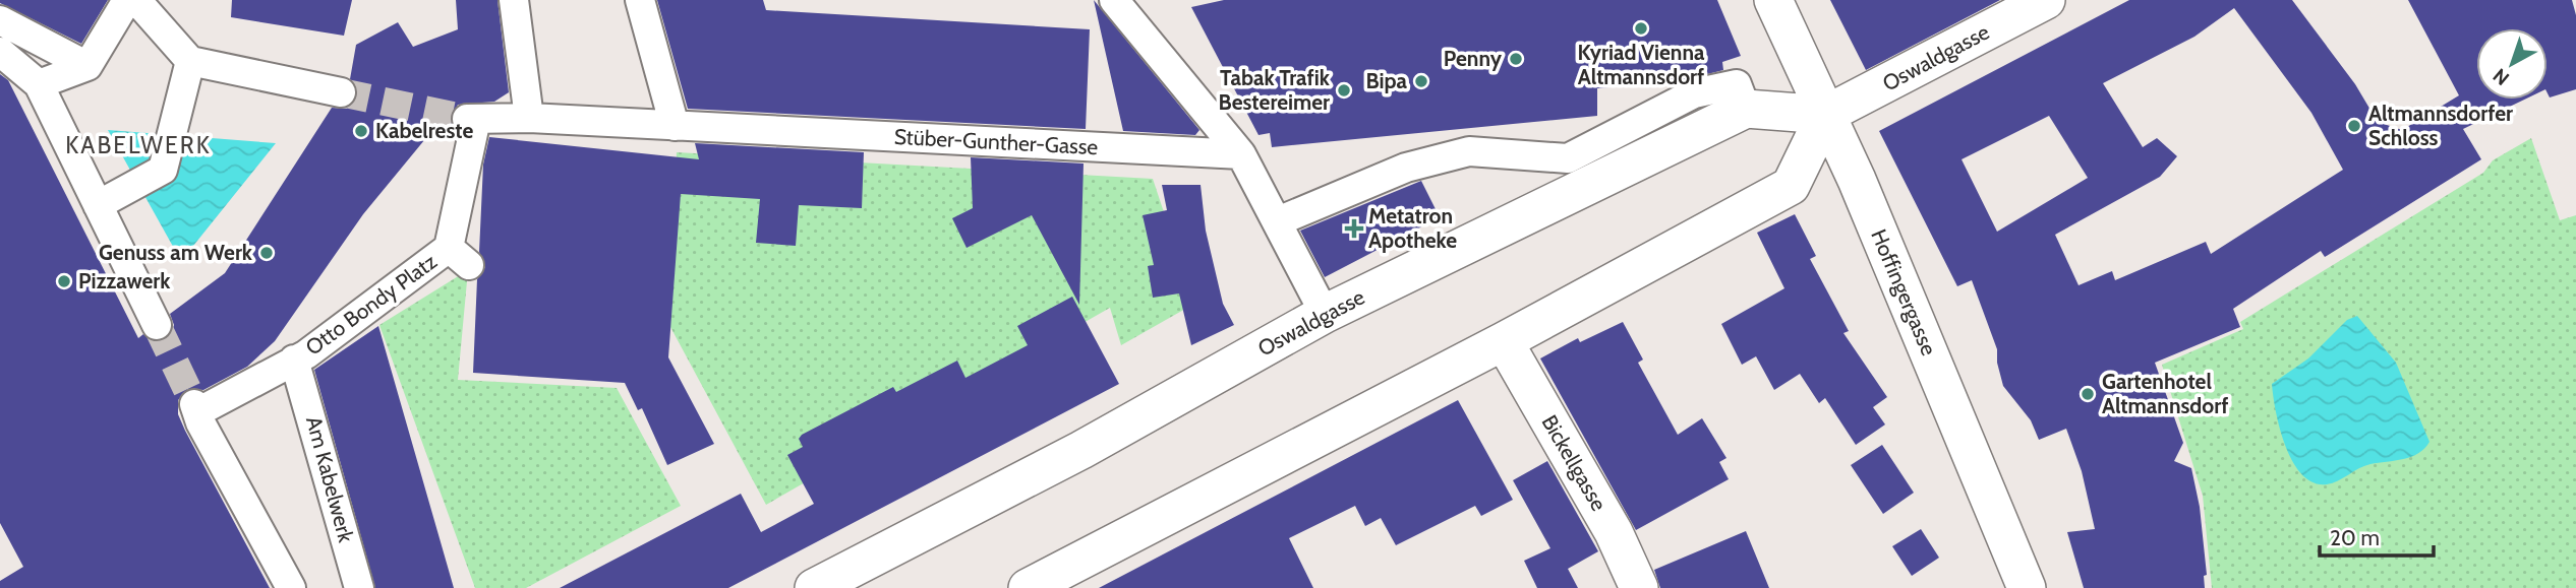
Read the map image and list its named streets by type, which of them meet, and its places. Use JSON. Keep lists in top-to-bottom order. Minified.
{"streets":{"street":["Oswaldgasse","Stüber-Gunther-Gasse","Hoffingergasse","Otto Bondy Platz","Bickellgasse","Am Kabelwerk"]},"crossings":[["Oswaldgasse","Hoffingergasse"],["Stüber-Gunther-Gasse","Otto Bondy Platz"],["Otto Bondy Platz","Am Kabelwerk"]],"districts":["KABELWERK"],"places":{"other":["Kyriad Vienna Altmannsdorf","Penny","Bipa","Tabak Trafik Bestereimer","Altmannsdorfer Schloss","Kabelreste","Genuss am Werk","Pizzawerk","Gartenhotel Altmannsdorf"],"health":["Metatron Apotheke"]},"scale_bar":"20 m","north":"bottom left"}
